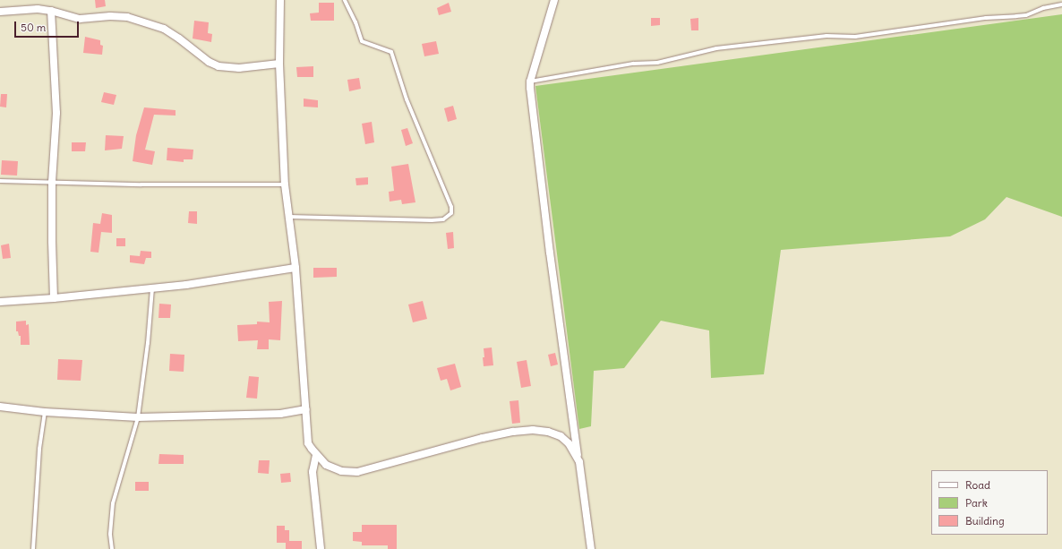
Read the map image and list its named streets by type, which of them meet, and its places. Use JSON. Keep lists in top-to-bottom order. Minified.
{"legend":["Road","Park","Building"],"scale_bar":"50 m"}
